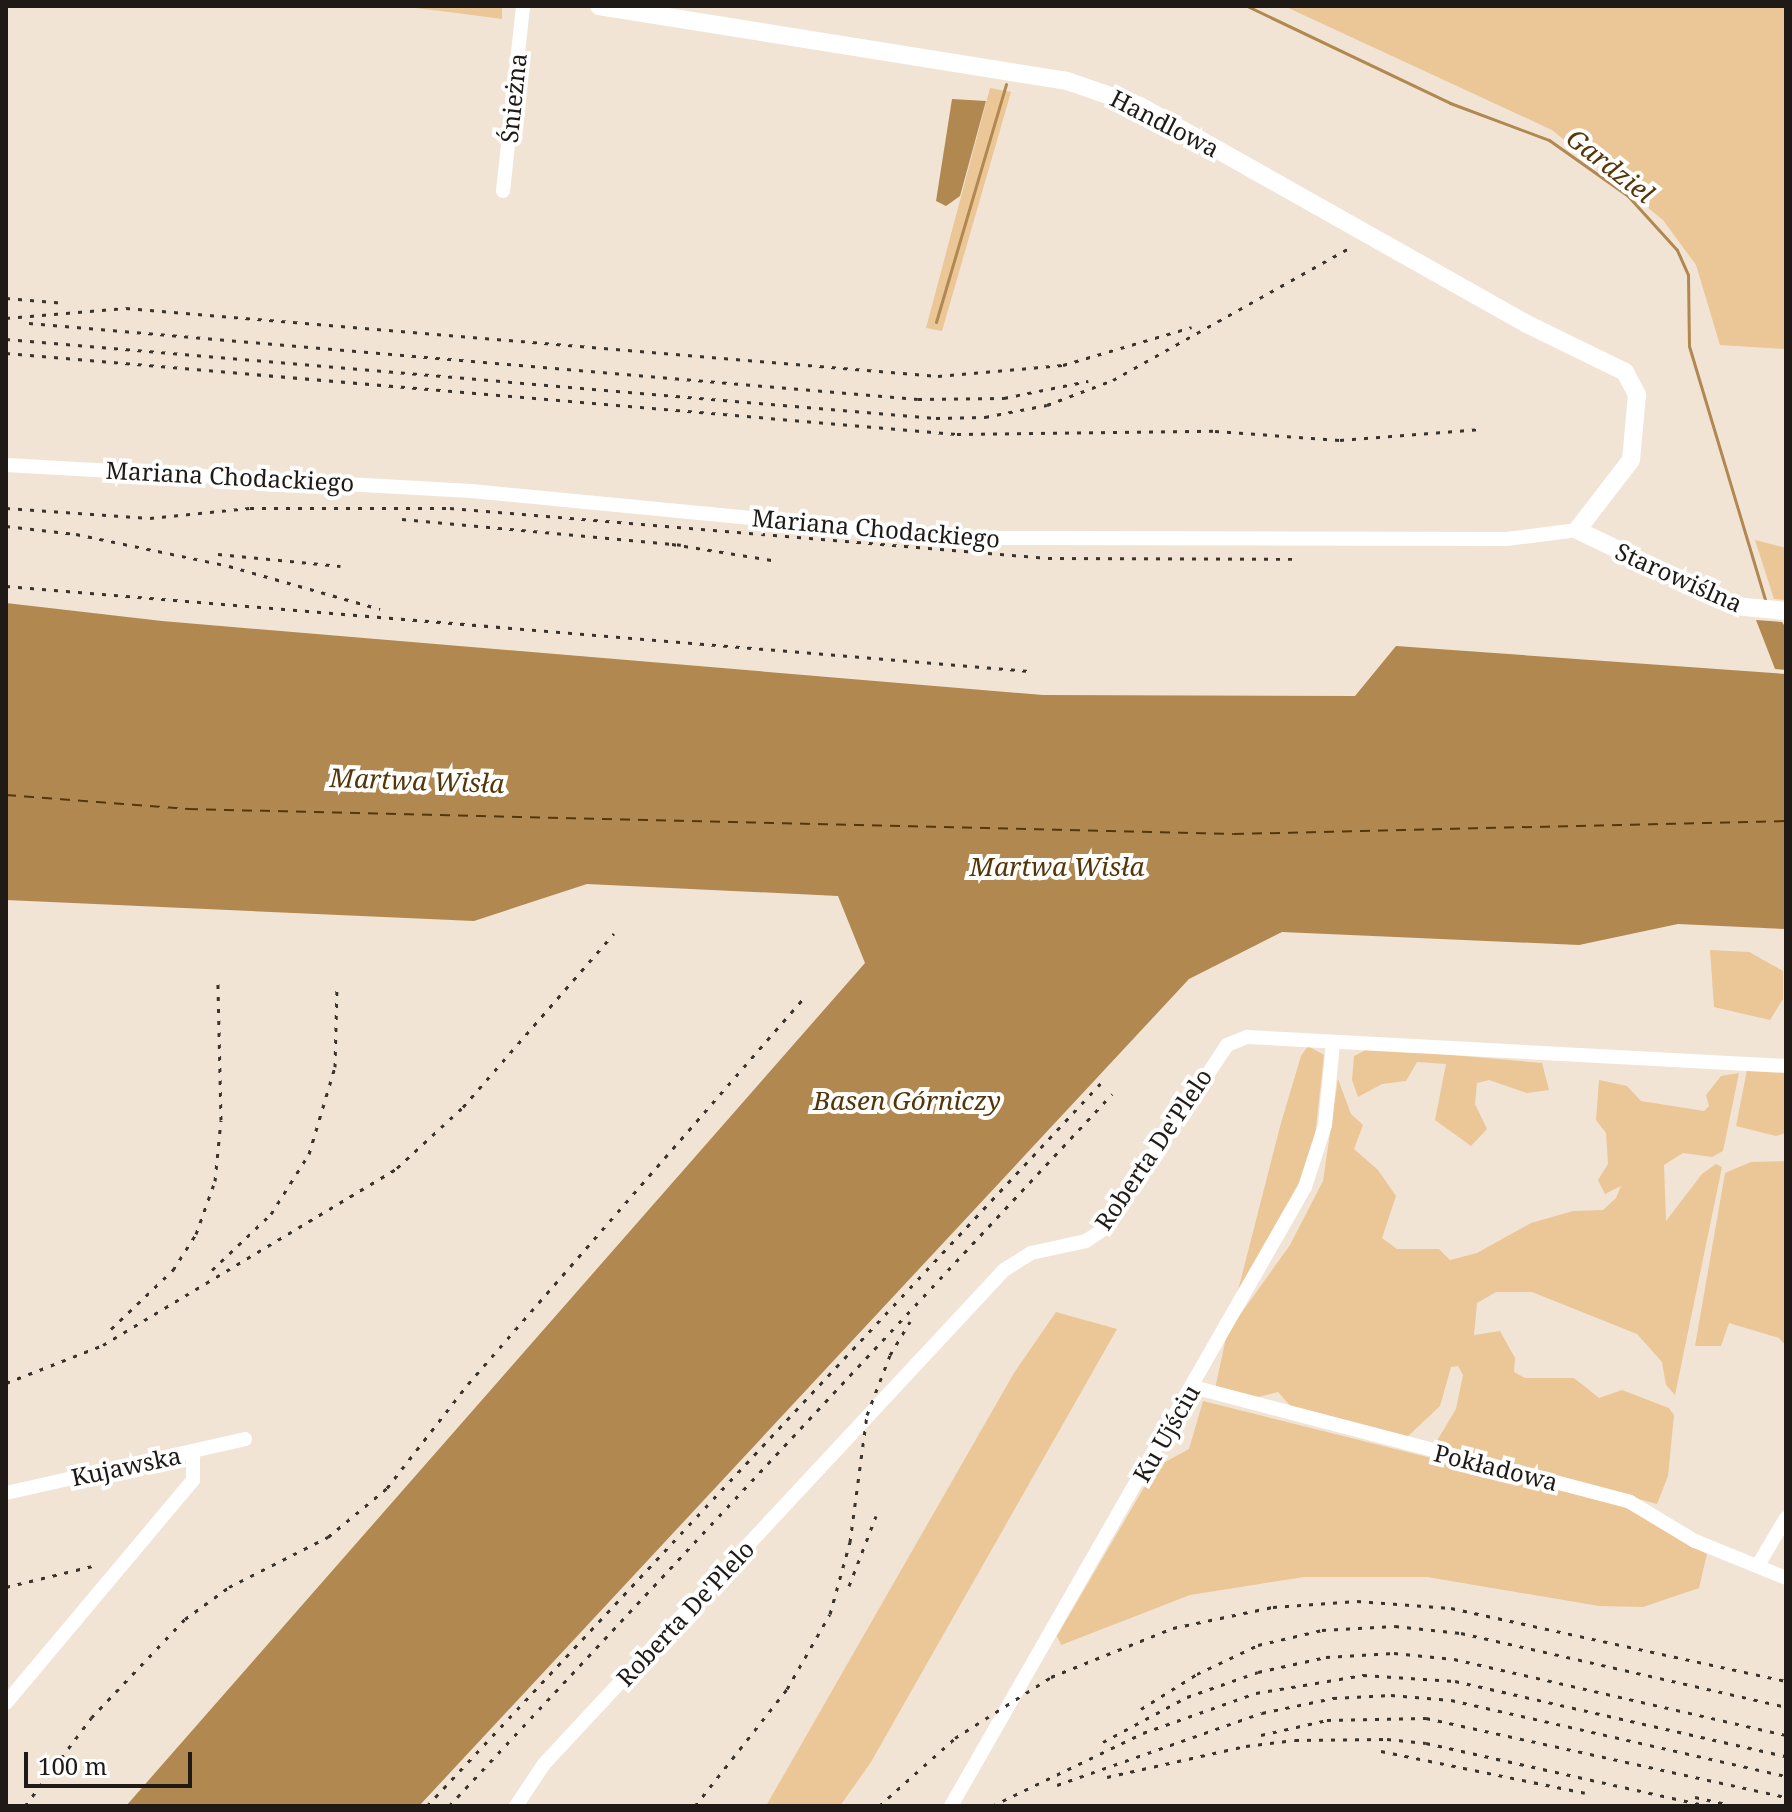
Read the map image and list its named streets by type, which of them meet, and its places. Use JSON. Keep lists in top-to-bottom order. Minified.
{"streets":{"street":["Śnieżna","Handlowa","Mariana Chodackiego","Starowiślna","Roberta De'Plelo","Ku Ujściu","Kujawska","Pokładowa"]},"crossings":[["Handlowa","Mariana Chodackiego"],["Handlowa","Starowiślna"],["Mariana Chodackiego","Starowiślna"],["Roberta De'Plelo","Ku Ujściu"],["Ku Ujściu","Pokładowa"]],"water":["Gardziel","Martwa Wisła","Basen Górniczy"],"scale_bar":"100 m"}
